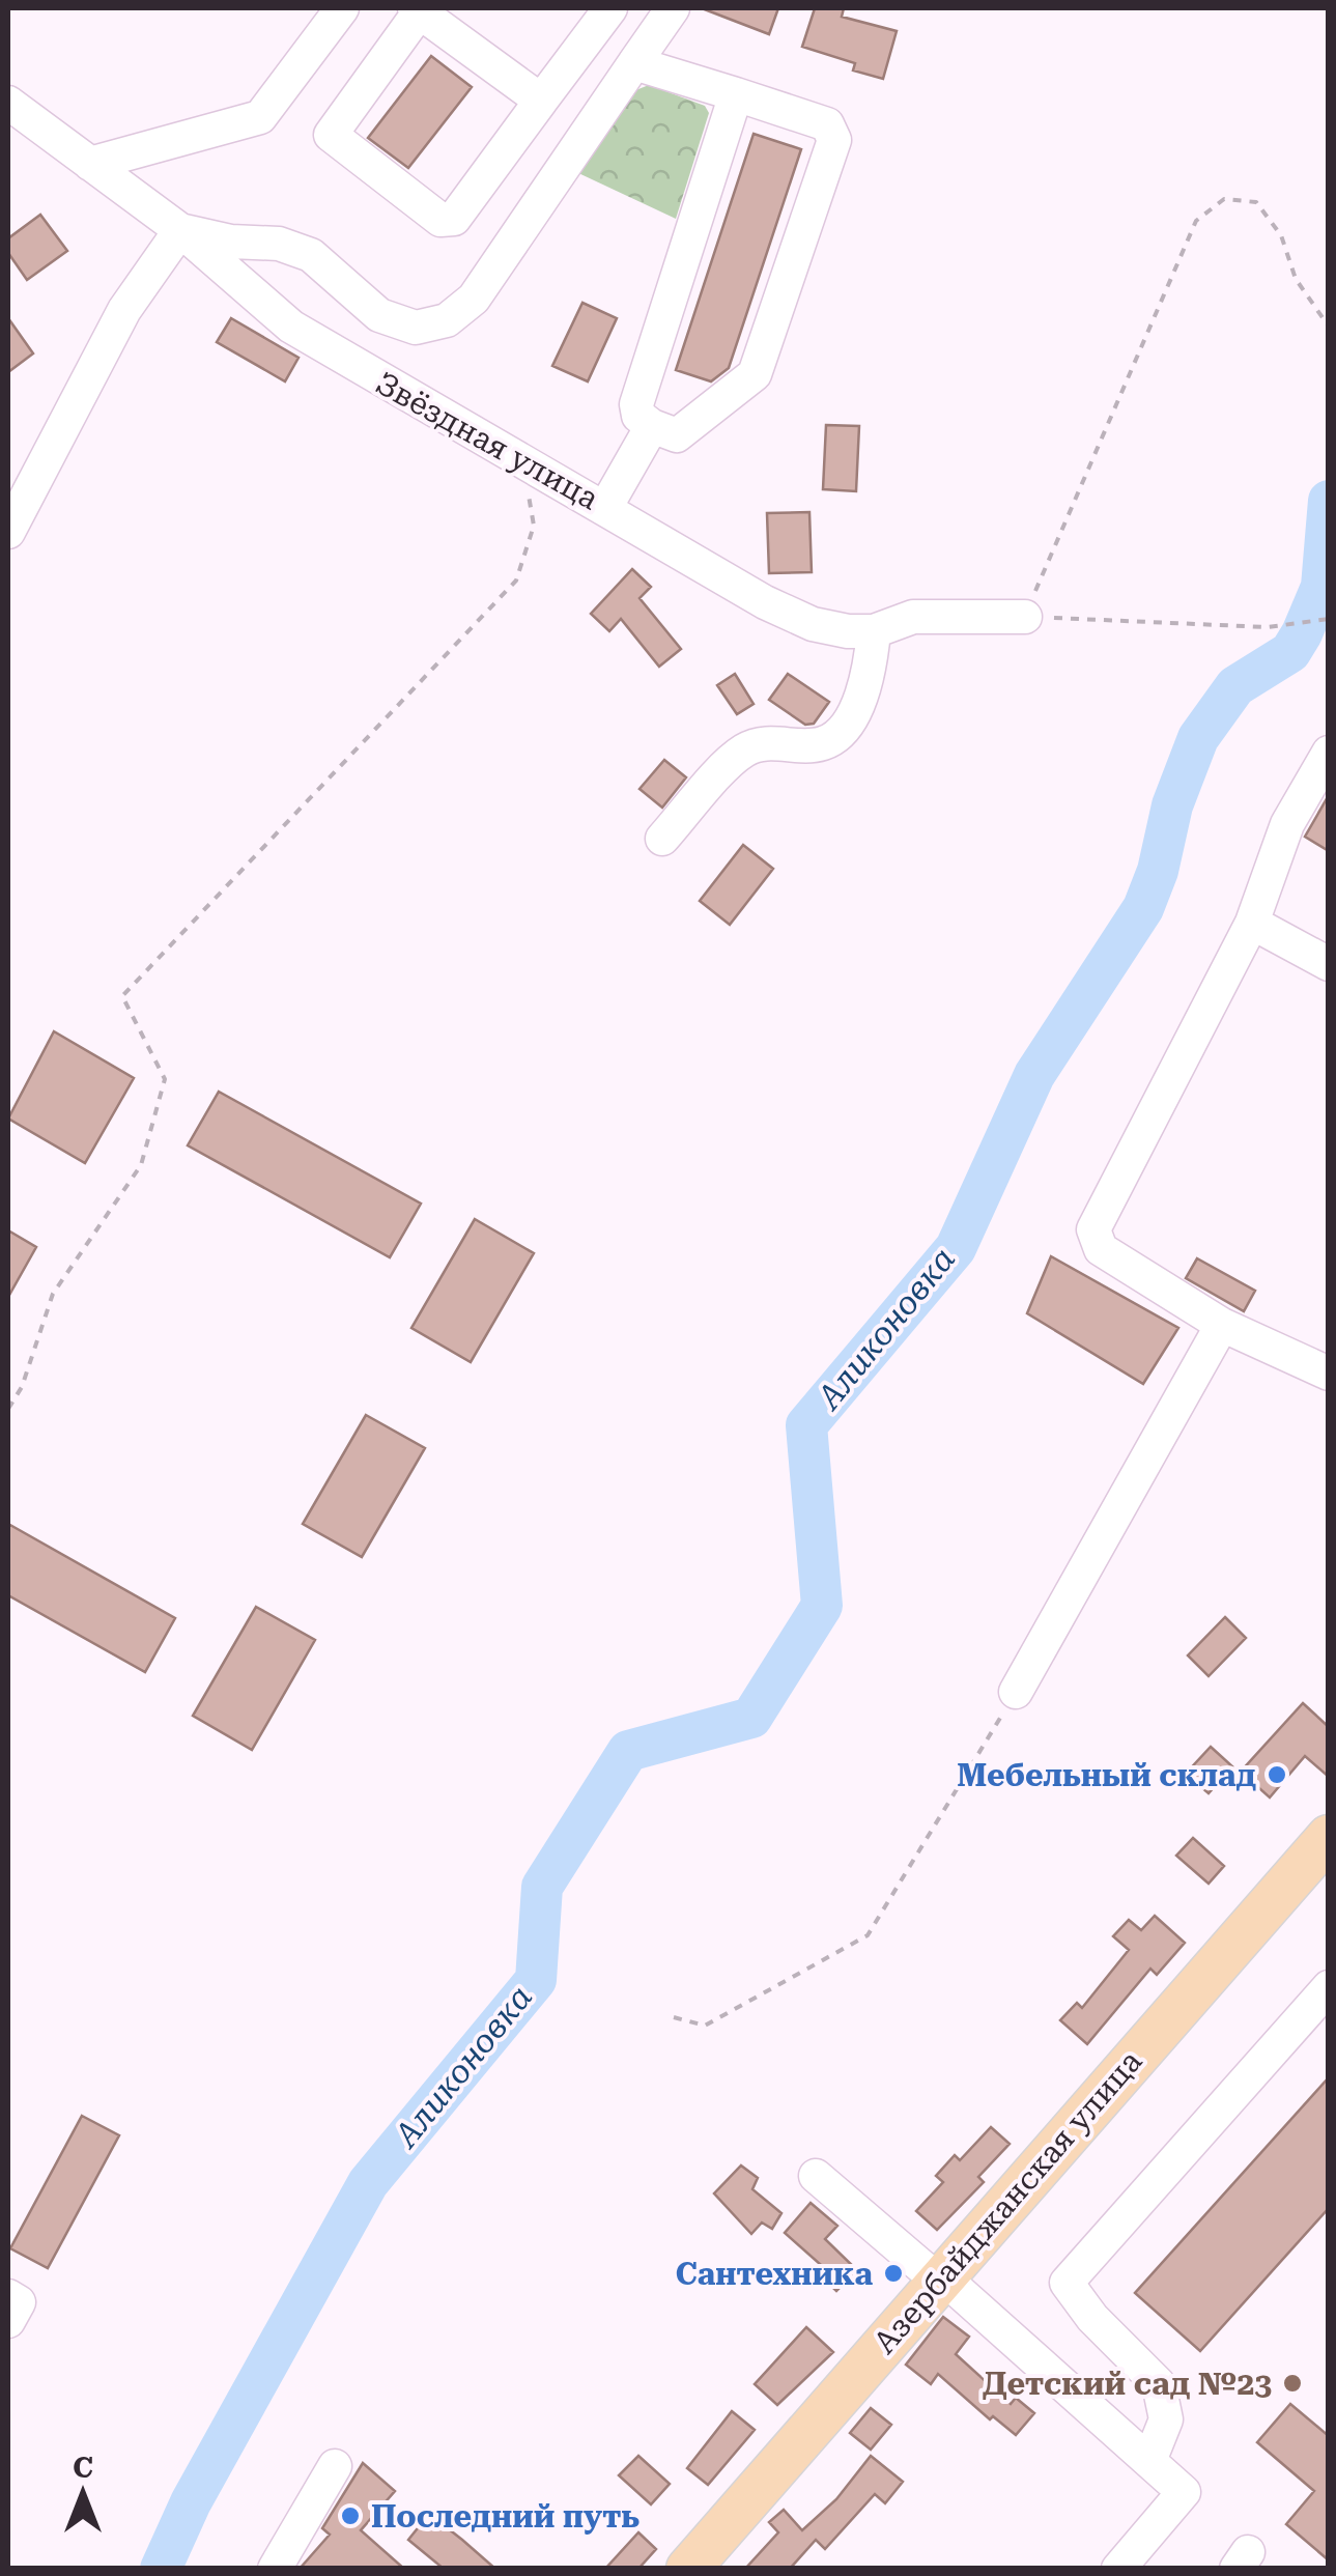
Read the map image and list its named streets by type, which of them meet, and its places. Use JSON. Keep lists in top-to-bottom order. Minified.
{"streets":{"main road":["Азербайджанская улица"],"street":["Звёздная улица"]},"water":["Аликоновка"],"places":["Мебельный склад","Сантехника","Детский сад №23","Последний путь"],"north":"top"}
